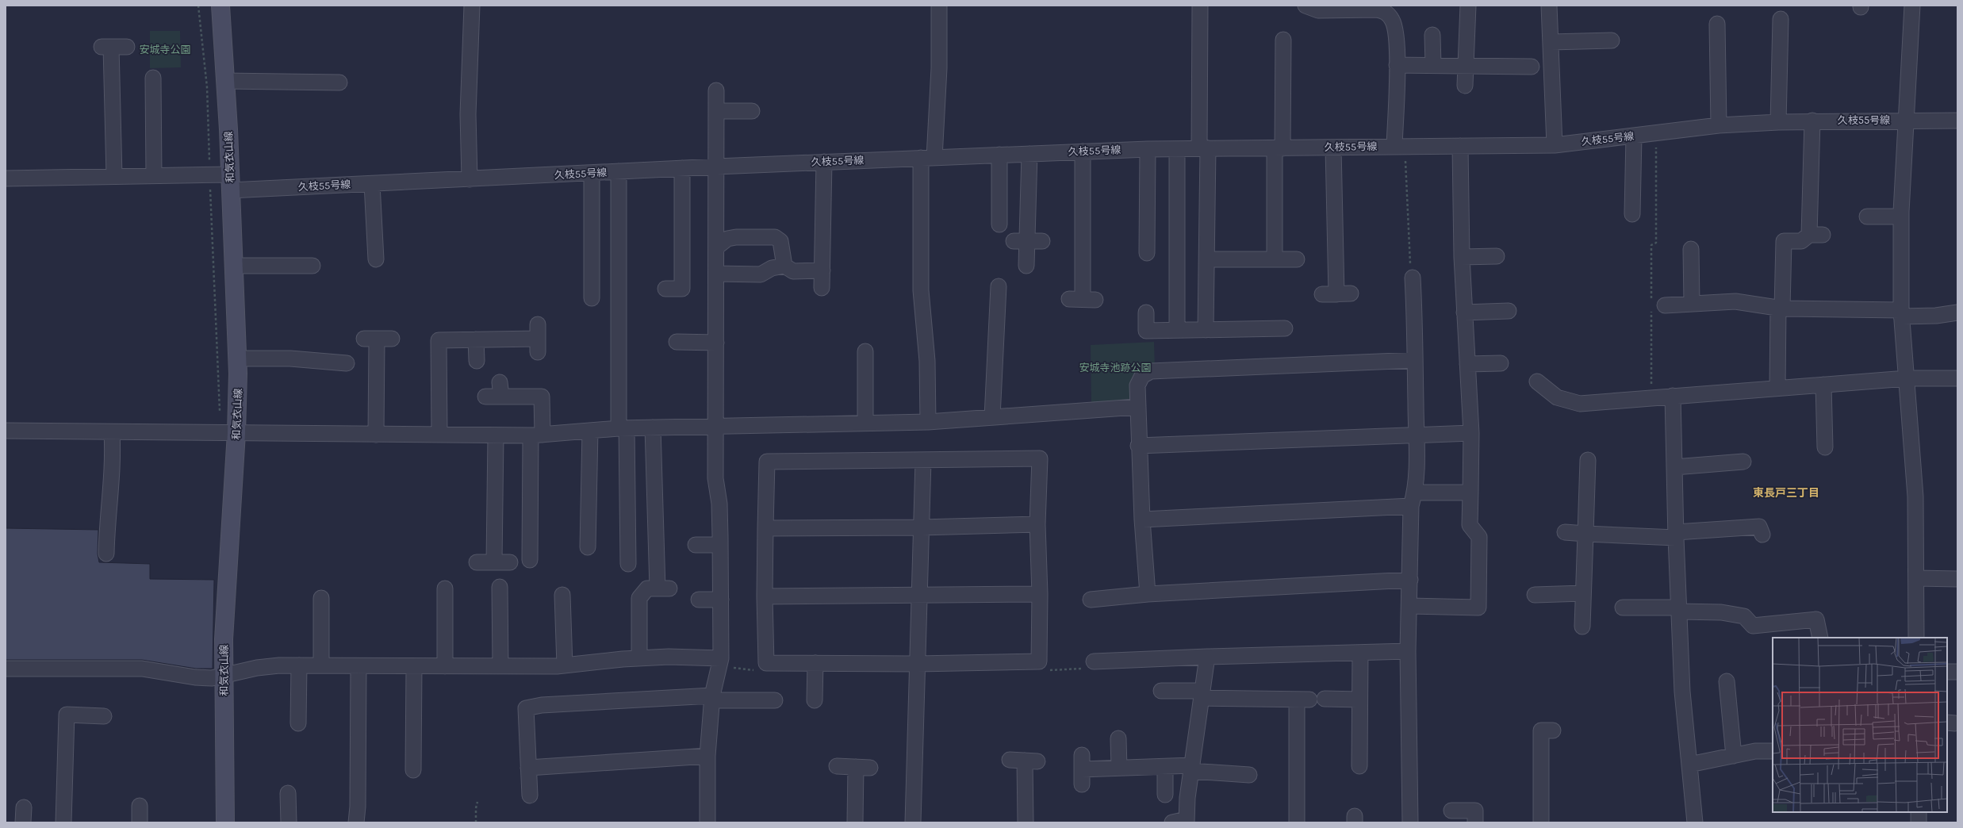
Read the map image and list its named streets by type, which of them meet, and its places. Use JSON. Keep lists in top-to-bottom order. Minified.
{"streets":{"main road":["和気衣山線"],"street":["久枝55号線"]},"crossings":[["久枝55号線","和気衣山線"]],"districts":["東長戸三丁目"],"parks":["安城寺公園","安城寺池跡公園"]}
